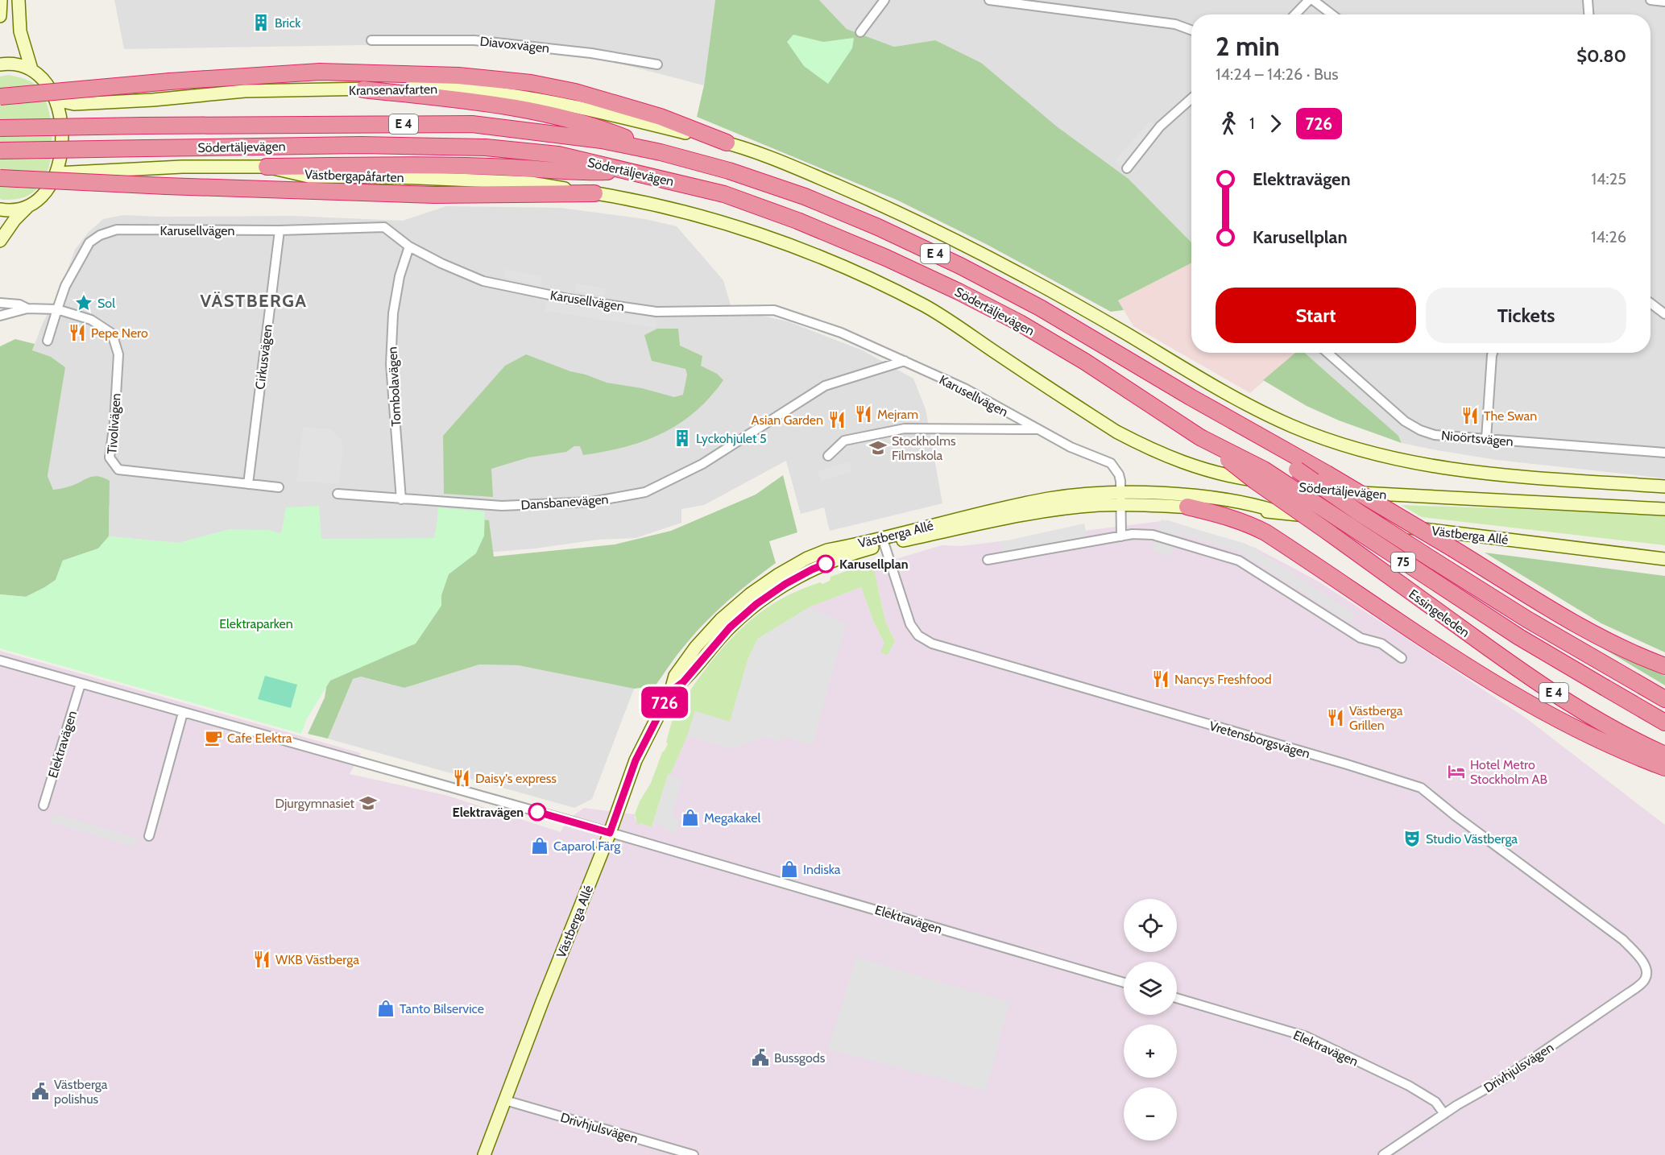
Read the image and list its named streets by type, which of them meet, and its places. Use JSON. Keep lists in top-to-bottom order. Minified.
{"streets":{"highway":["E 4","Södertäljevägen","75","Essingeleden"],"main road":["Kransenavfarten","Västbergapåfarten","Västberga Allé"],"street":["Diavoxvägen","Karusellvägen","Cirkusvägen","Tombolavägen","Tivolivägen","Nioörtsvägen","Dansbanevägen","Vretensborgsvägen","Elektravägen","Drivhjulsvägen"]},"crossings":[["Kransenavfarten","E 4"],["E 4","Södertäljevägen"],["E 4","75"],["Södertäljevägen","Västbergapåfarten"],["Södertäljevägen","75"],["Södertäljevägen","Essingeleden"],["Karusellvägen","Cirkusvägen"],["Karusellvägen","Tombolavägen"],["Karusellvägen","Tivolivägen"],["Karusellvägen","Dansbanevägen"],["Karusellvägen","Västberga Allé"],["Cirkusvägen","Tivolivägen"],["Tombolavägen","Dansbanevägen"],["Västberga Allé","Vretensborgsvägen"],["Västberga Allé","Elektravägen"],["Västberga Allé","Drivhjulsvägen"],["75","Essingeleden"],["Vretensborgsvägen","Drivhjulsvägen"],["Elektravägen","Drivhjulsvägen"]],"districts":["VÄSTBERGA"],"parks":["Elektraparken"],"places":{"building":["Brick","Lyckohjulet 5"],"place":["Sol"],"restaurant":["Pepe Nero","Mejram","The Swan","Asian Garden","Nancys Freshfood","Västberga Grillen","Daisy's express","WKB Västberga"],"school or university":["Stockholms Filmskola","Djurgymnasiet"],"other":["Karusellplan","Elektravägen"],"cafe":["Cafe Elektra"],"hotel":["Hotel Metro Stockholm AB"],"shop":["Megakakel","Caparol Färg","Indiska","Tanto Bilservice"],"theatre":["Studio Västberga"],"public building":["Bussgods","Västberga polishus"]},"lines":["bus line 726"],"page":{"on_map":"726","heading":["2 min","14:24 – 14:26 · Bus","$0.80"],"legs":["1","726"],"list":[{"name":"Elektravägen","value":"14:25"},{"name":"Karusellplan","value":"14:26"}],"buttons":["Start","Tickets"],"map_buttons":["+","−"]}}
